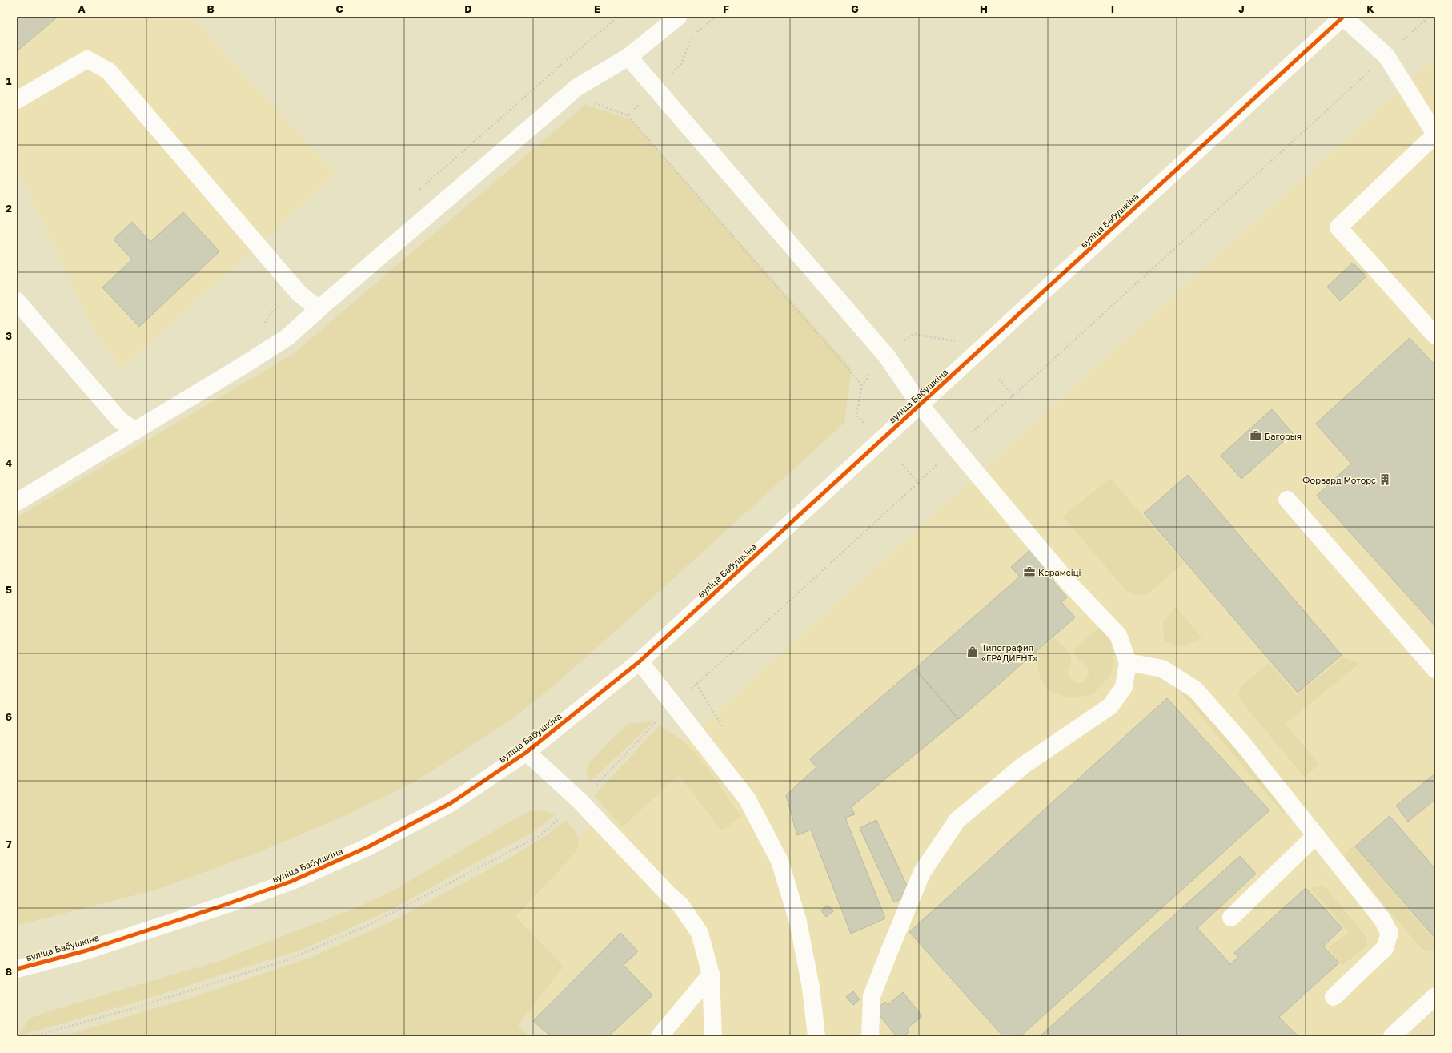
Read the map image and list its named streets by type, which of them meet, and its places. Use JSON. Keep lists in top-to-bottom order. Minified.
{"streets":{"street":["вуліца Бабушкіна"]},"places":{"office":["Багорыя","Керамсіці"],"building":["Форвард Моторс"],"shop":["Типография «ГРАДИЕНТ»"]},"grid":{"columns":["A","B","C","D","E","F","G","H","I","J","K"],"rows":["1","2","3","4","5","6","7","8"]}}
